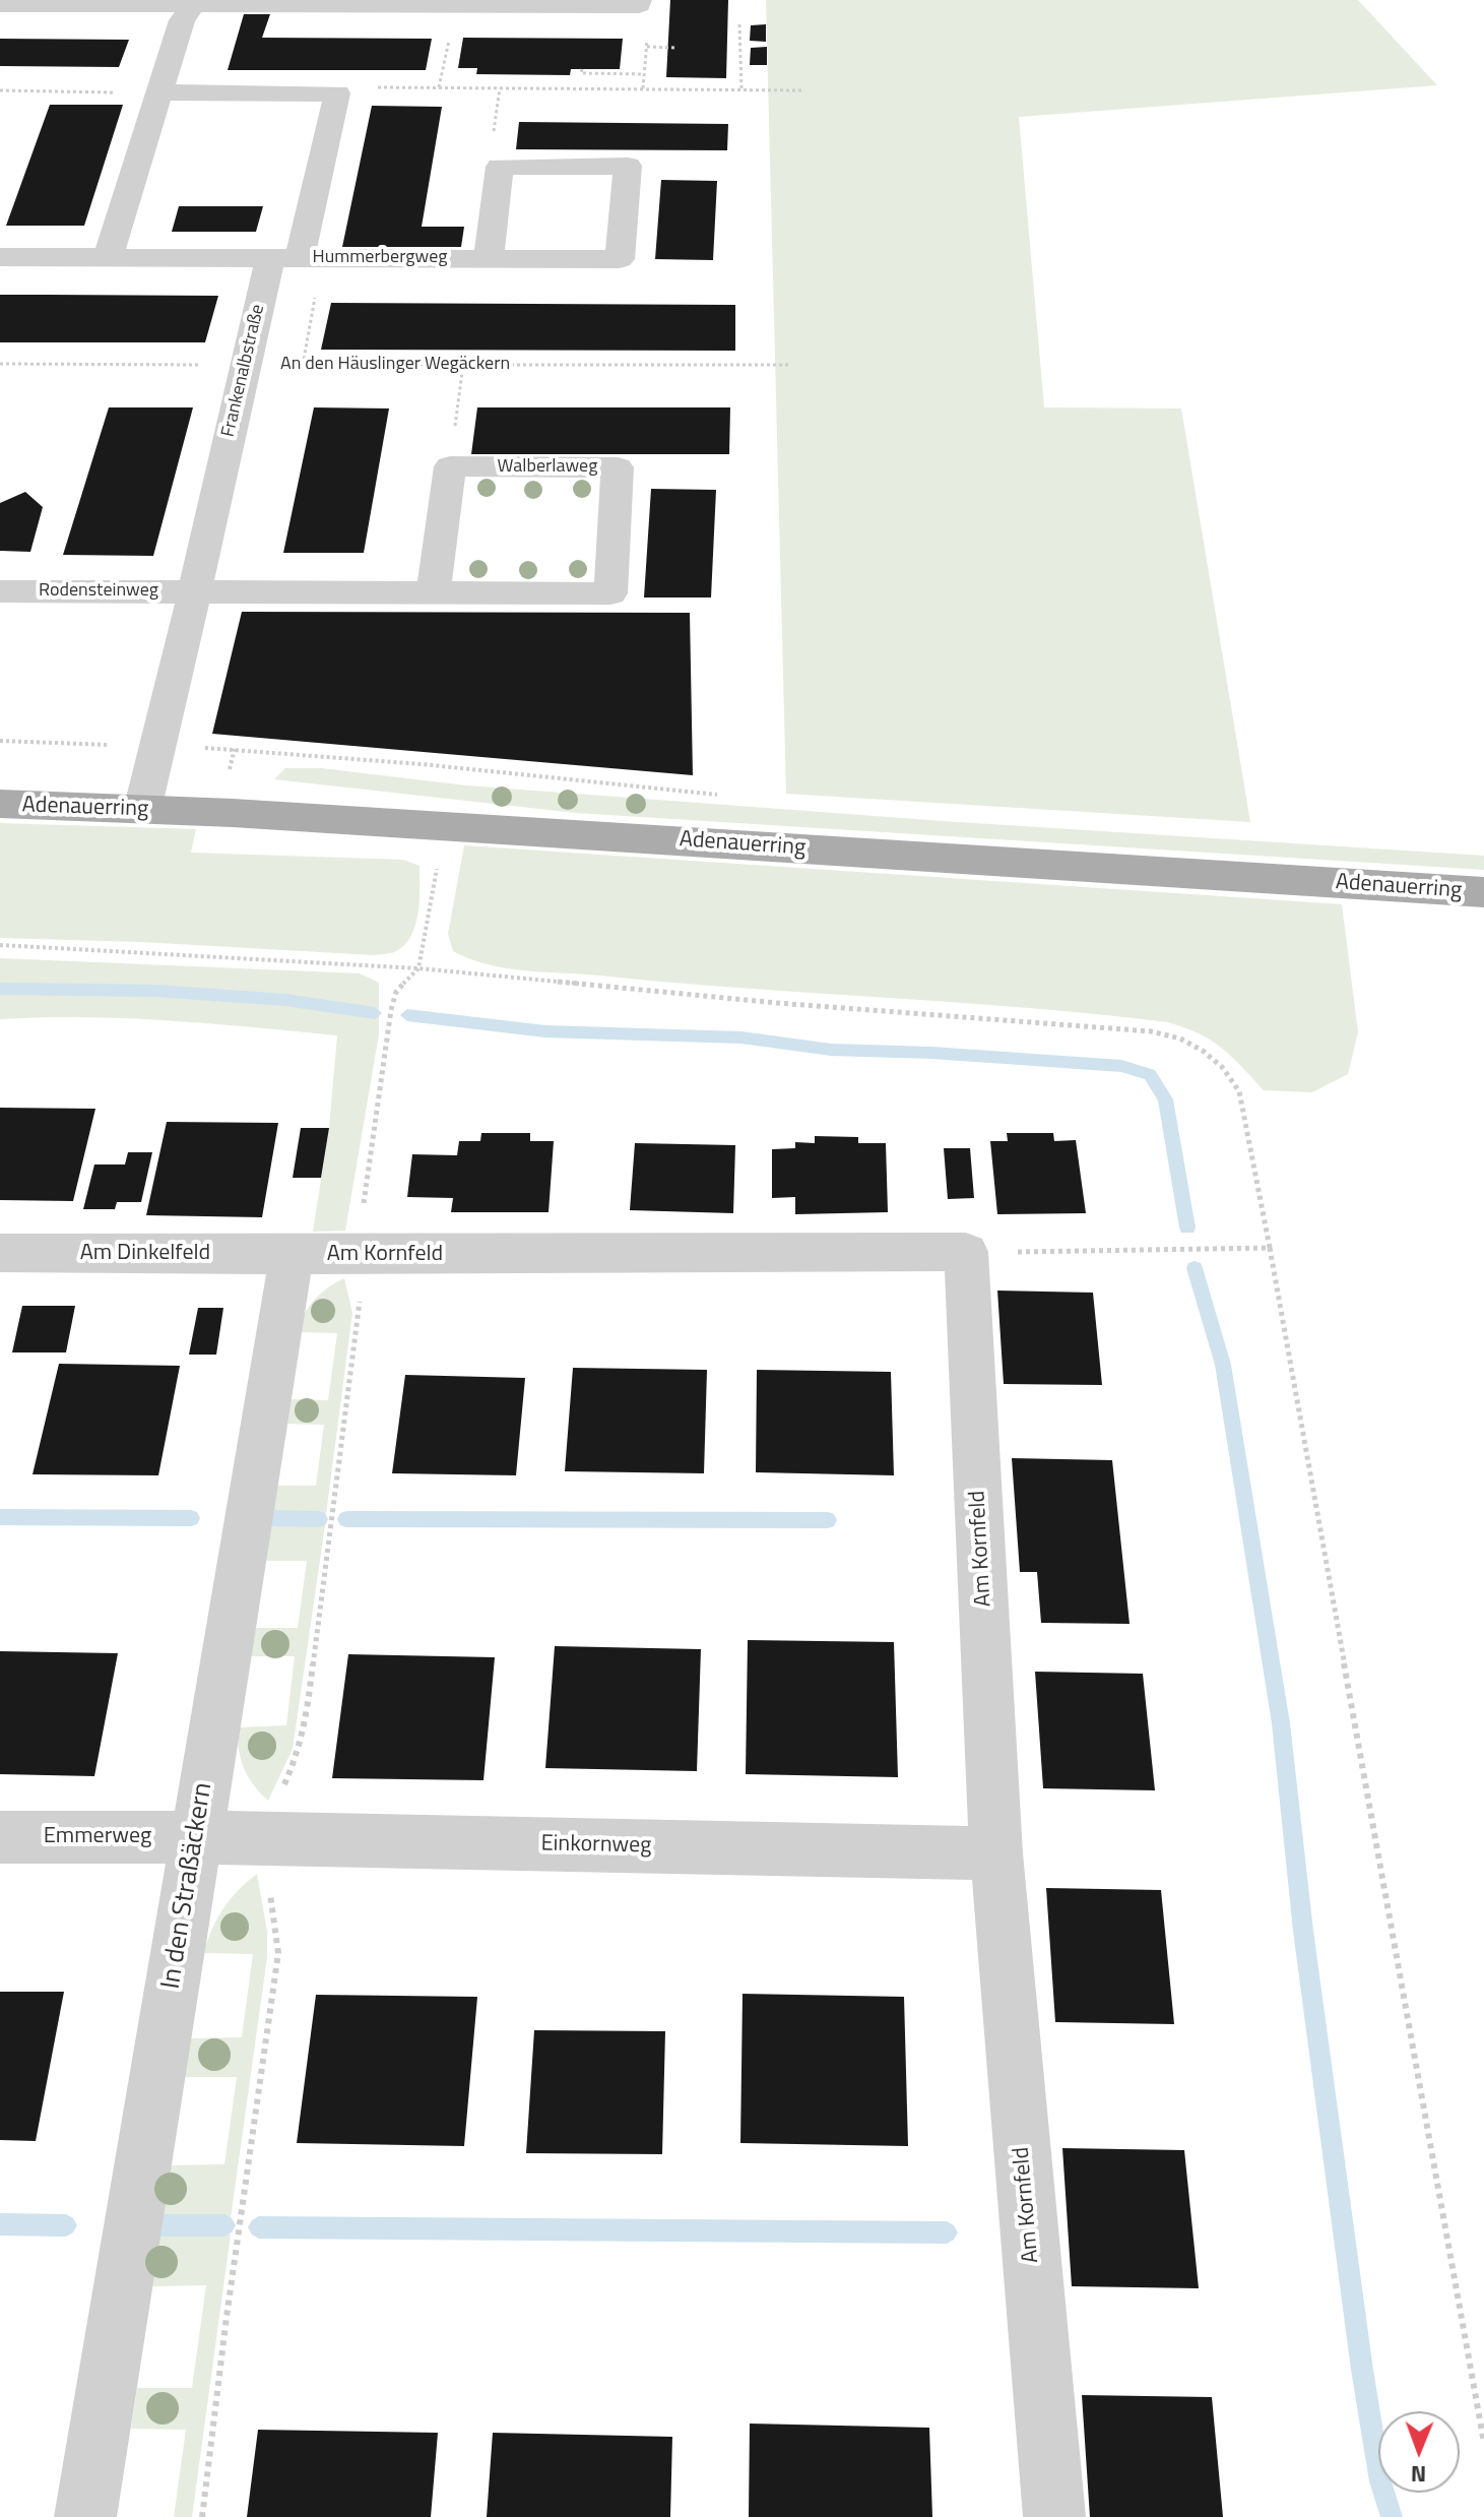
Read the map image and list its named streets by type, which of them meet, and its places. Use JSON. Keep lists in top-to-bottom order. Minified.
{"streets":{"main road":["Adenauerring"],"street":["Hummerbergweg","Frankenalbstraße","Walberlaweg","Rodensteinweg","Am Dinkelfeld","Am Kornfeld","Emmerweg","Einkornweg","In den Straßäckern"],"path":["An den Häuslinger Wegäckern"]},"crossings":[["Hummerbergweg","Frankenalbstraße"],["An den Häuslinger Wegäckern","Frankenalbstraße"],["Frankenalbstraße","Walberlaweg"],["Frankenalbstraße","Rodensteinweg"],["Frankenalbstraße","Adenauerring"],["Walberlaweg","Rodensteinweg"],["Am Dinkelfeld","Am Kornfeld"],["Am Dinkelfeld","In den Straßäckern"],["Am Kornfeld","Einkornweg"],["Am Kornfeld","In den Straßäckern"],["Emmerweg","Einkornweg"],["Emmerweg","In den Straßäckern"],["Einkornweg","In den Straßäckern"]],"north":"bottom"}
